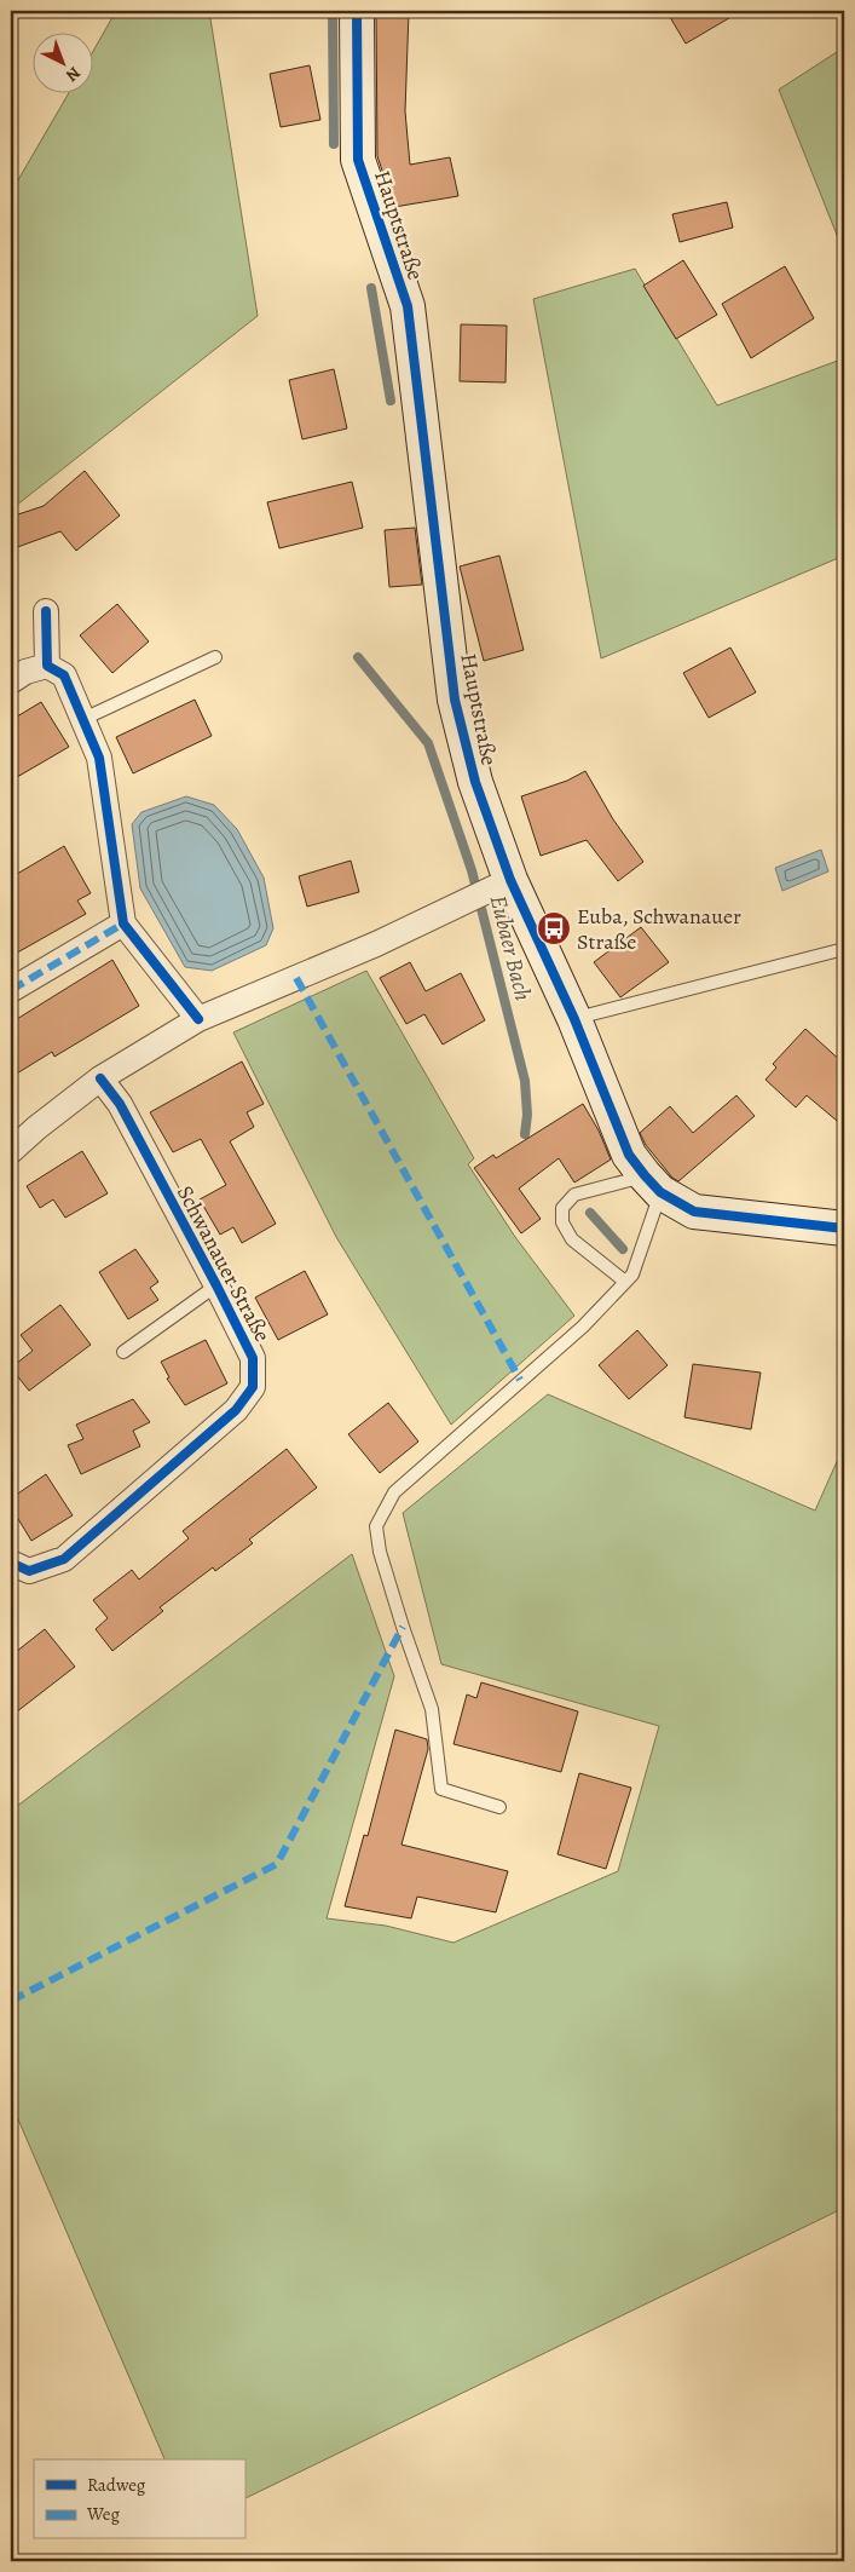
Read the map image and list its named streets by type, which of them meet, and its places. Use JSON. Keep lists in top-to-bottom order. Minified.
{"streets":{"street":["Hauptstraße","Schwanauer Straße"]},"water":["Eubaer Bach"],"places":{"bus stop":["Euba, Schwanauer Straße"]},"legend":["Radweg","Weg"],"north":"bottom right"}
